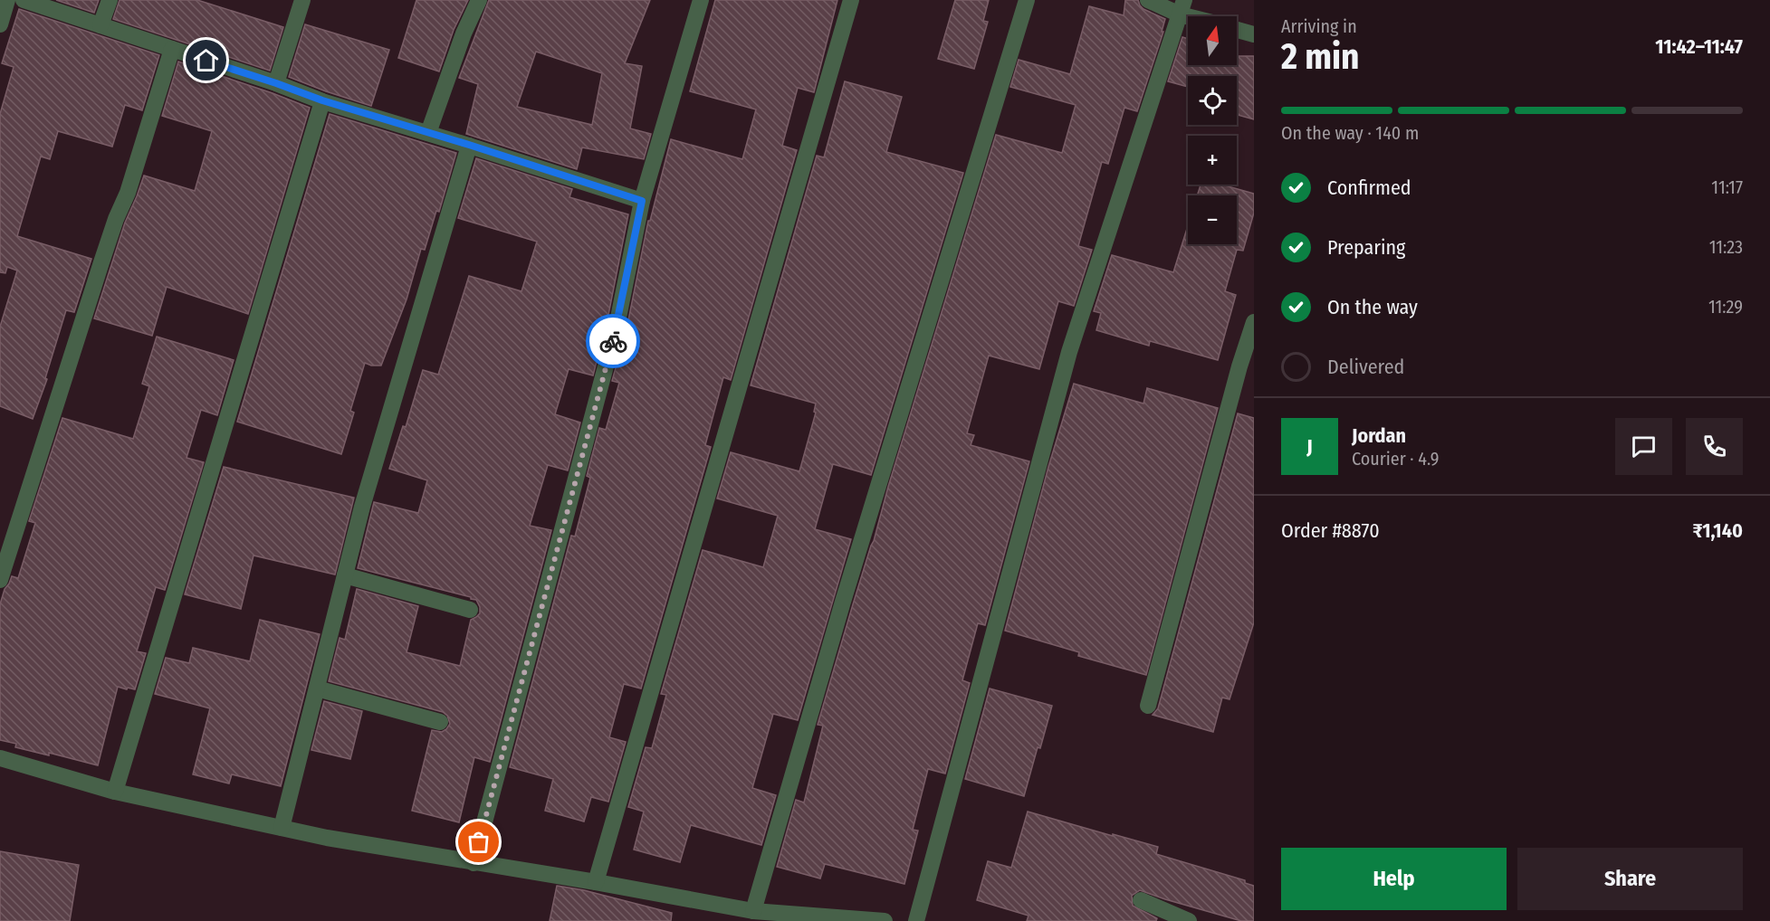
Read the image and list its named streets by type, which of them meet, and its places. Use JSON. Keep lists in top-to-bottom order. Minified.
{"north":"top","page":{"heading":["2 min","Arriving in","11:42–11:47"],"panel":["Jordan","Courier · 4.9","Order #8870","₹1,140"],"map_buttons":["+","−"],"bar":"On the way · 140 m","list":[["Confirmed","11:17"],["Preparing","11:23"],["On the way","11:29"],"Delivered"],"round":"J","buttons":["Help","Share"]}}
